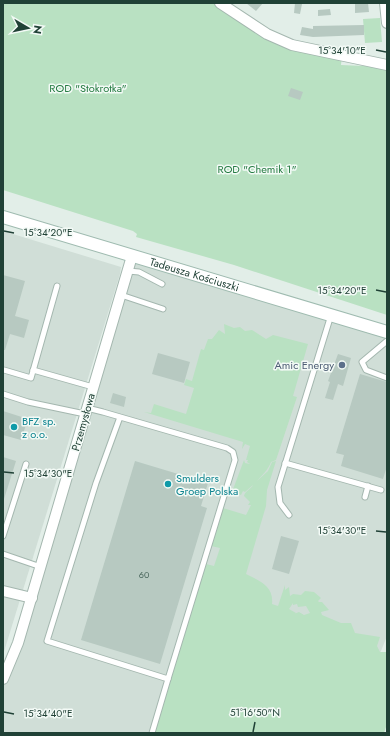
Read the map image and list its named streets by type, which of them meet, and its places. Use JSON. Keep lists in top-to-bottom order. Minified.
{"streets":{"main road":["Tadeusza Kościuszki"],"street":["Przemysłowa"]},"crossings":[["Tadeusza Kościuszki","Przemysłowa"]],"parks":["ROD \"Stokrotka\"","ROD \"Chemik 1\""],"places":["Amic Energy","BFZ sp. z o.o.","Smulders Groep Polska"],"house_numbers":["60"],"north":"right","coordinates":["15°34'10\"E","15°34'20\"E","15°34'30\"E","51°16'50\"N","15°34'40\"E"]}
